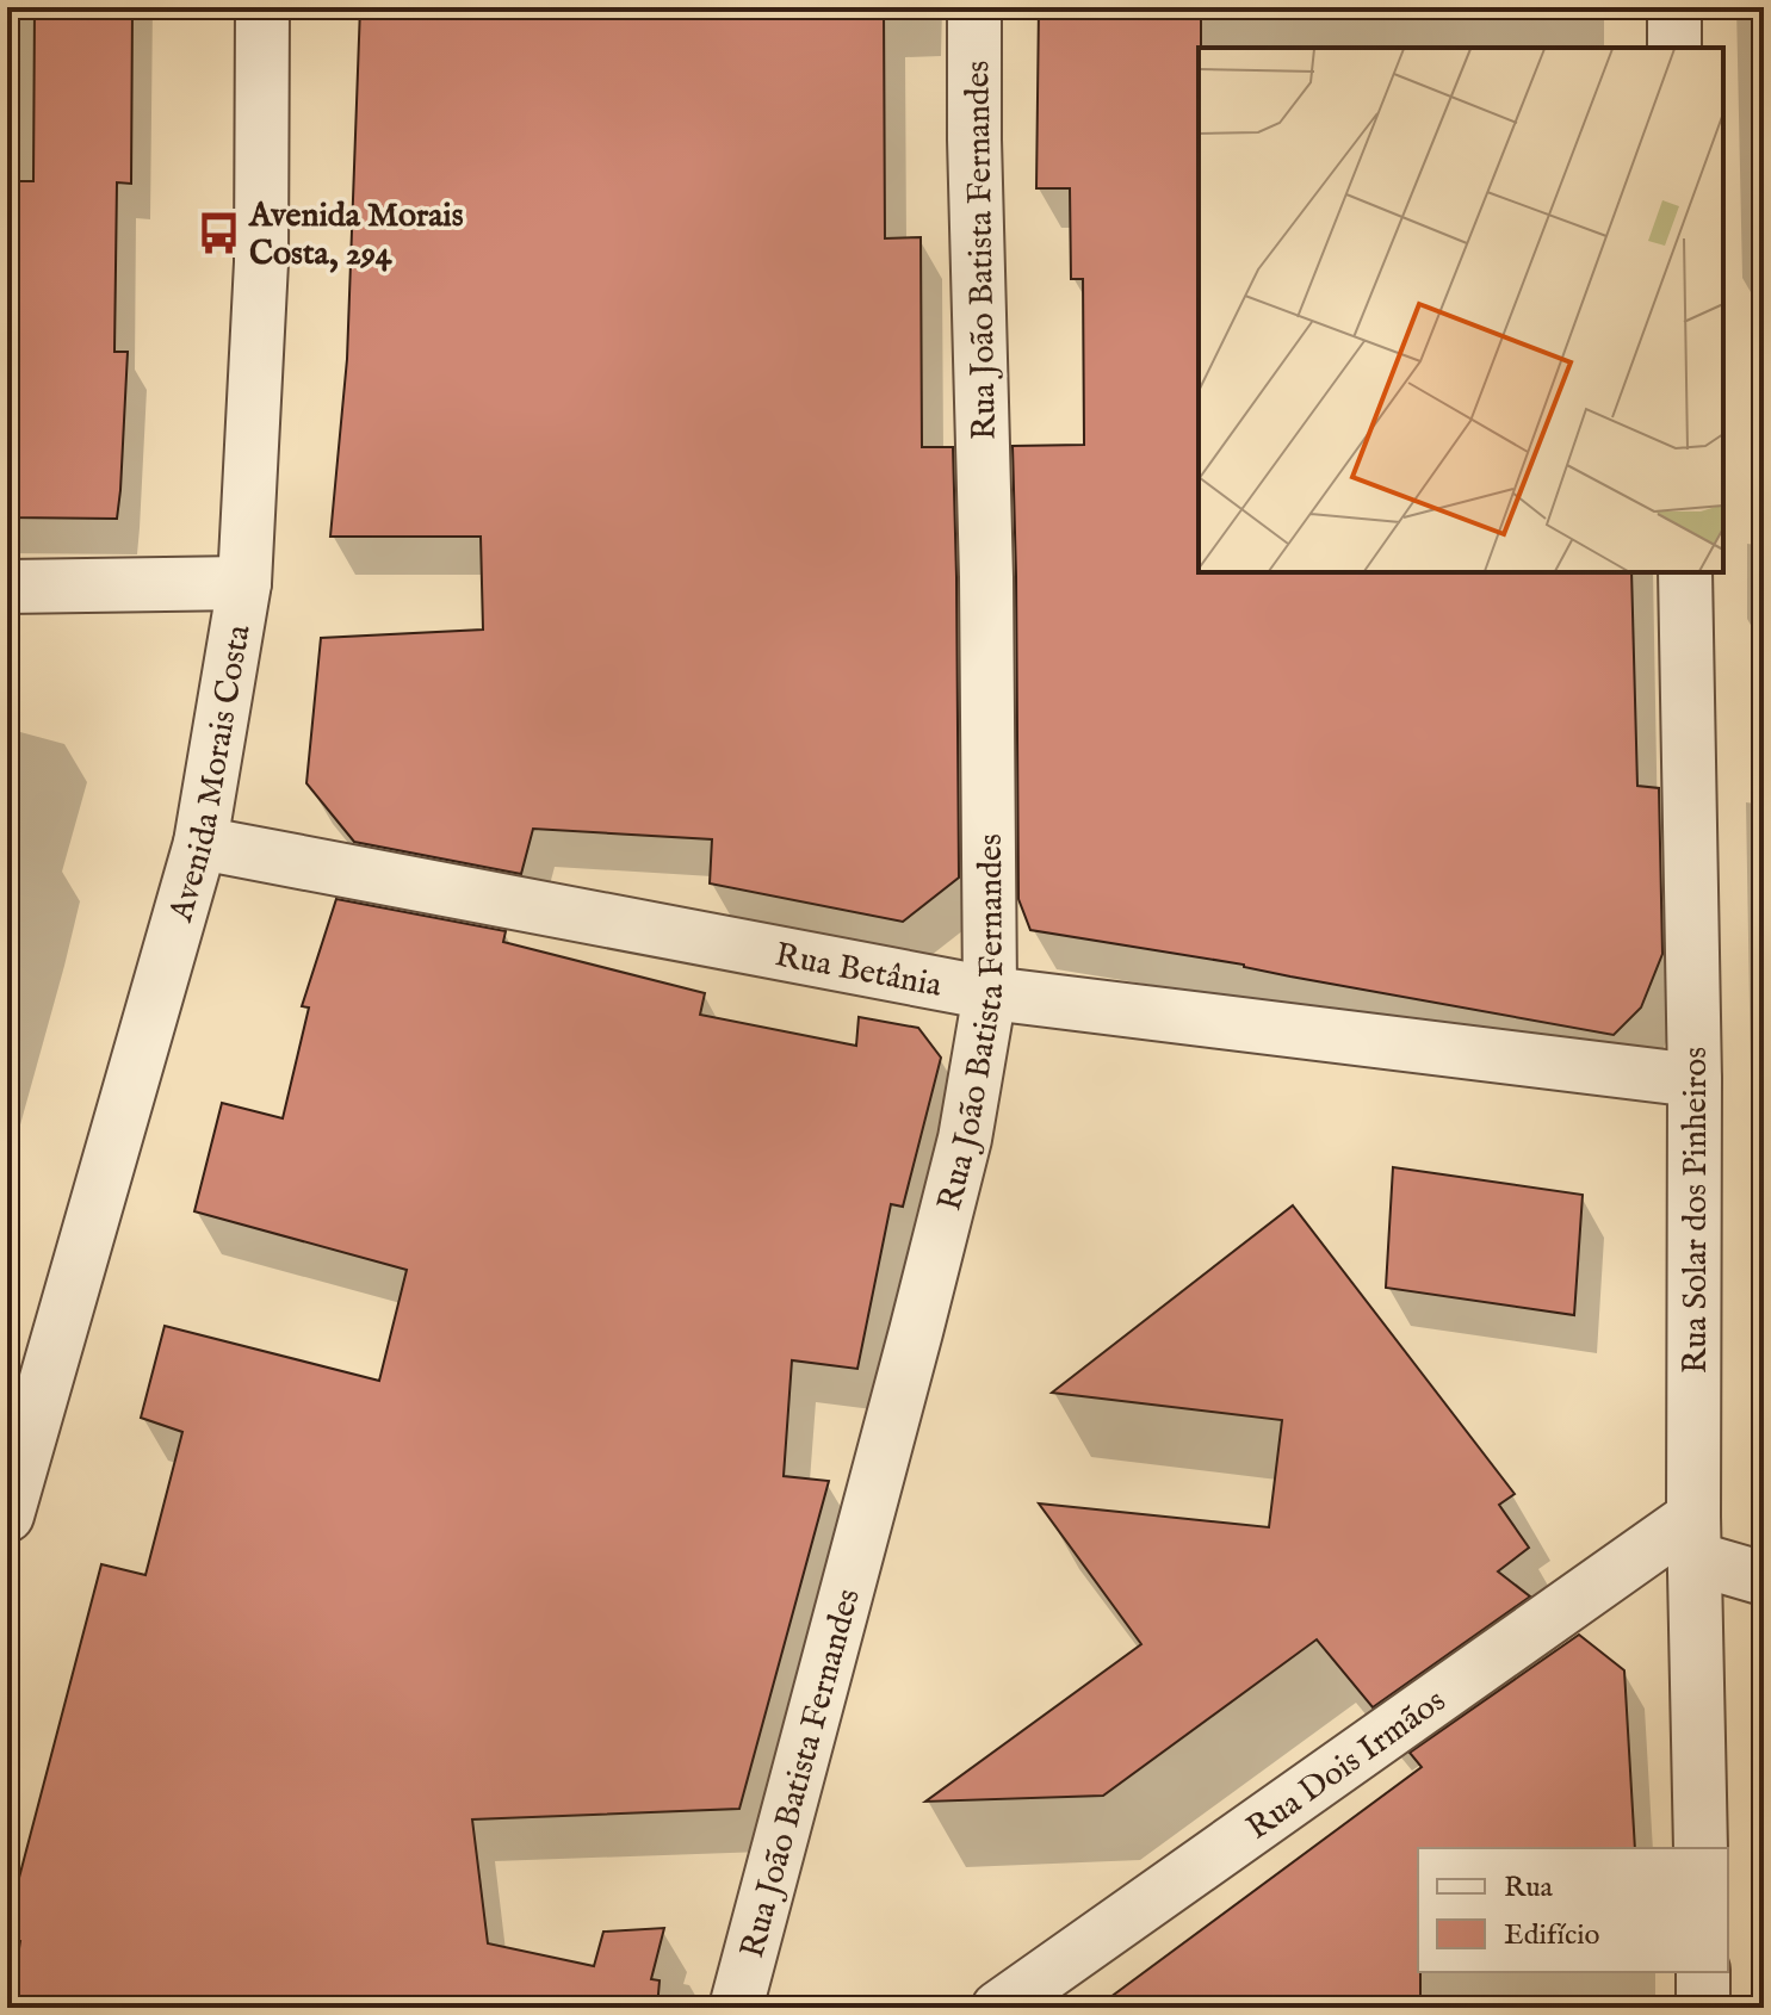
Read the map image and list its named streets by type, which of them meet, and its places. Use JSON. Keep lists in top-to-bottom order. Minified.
{"streets":{"street":["Rua João Batista Fernandes","Avenida Morais Costa","Rua Betânia","Rua Solar dos Pinheiros","Rua Dois Irmãos"]},"crossings":[["Rua João Batista Fernandes","Rua Betânia"],["Avenida Morais Costa","Rua Betânia"],["Rua Betânia","Rua Solar dos Pinheiros"],["Rua Solar dos Pinheiros","Rua Dois Irmãos"]],"places":{"bus stop":["Avenida Morais Costa, 294"]},"legend":["Rua","Edifício"]}
